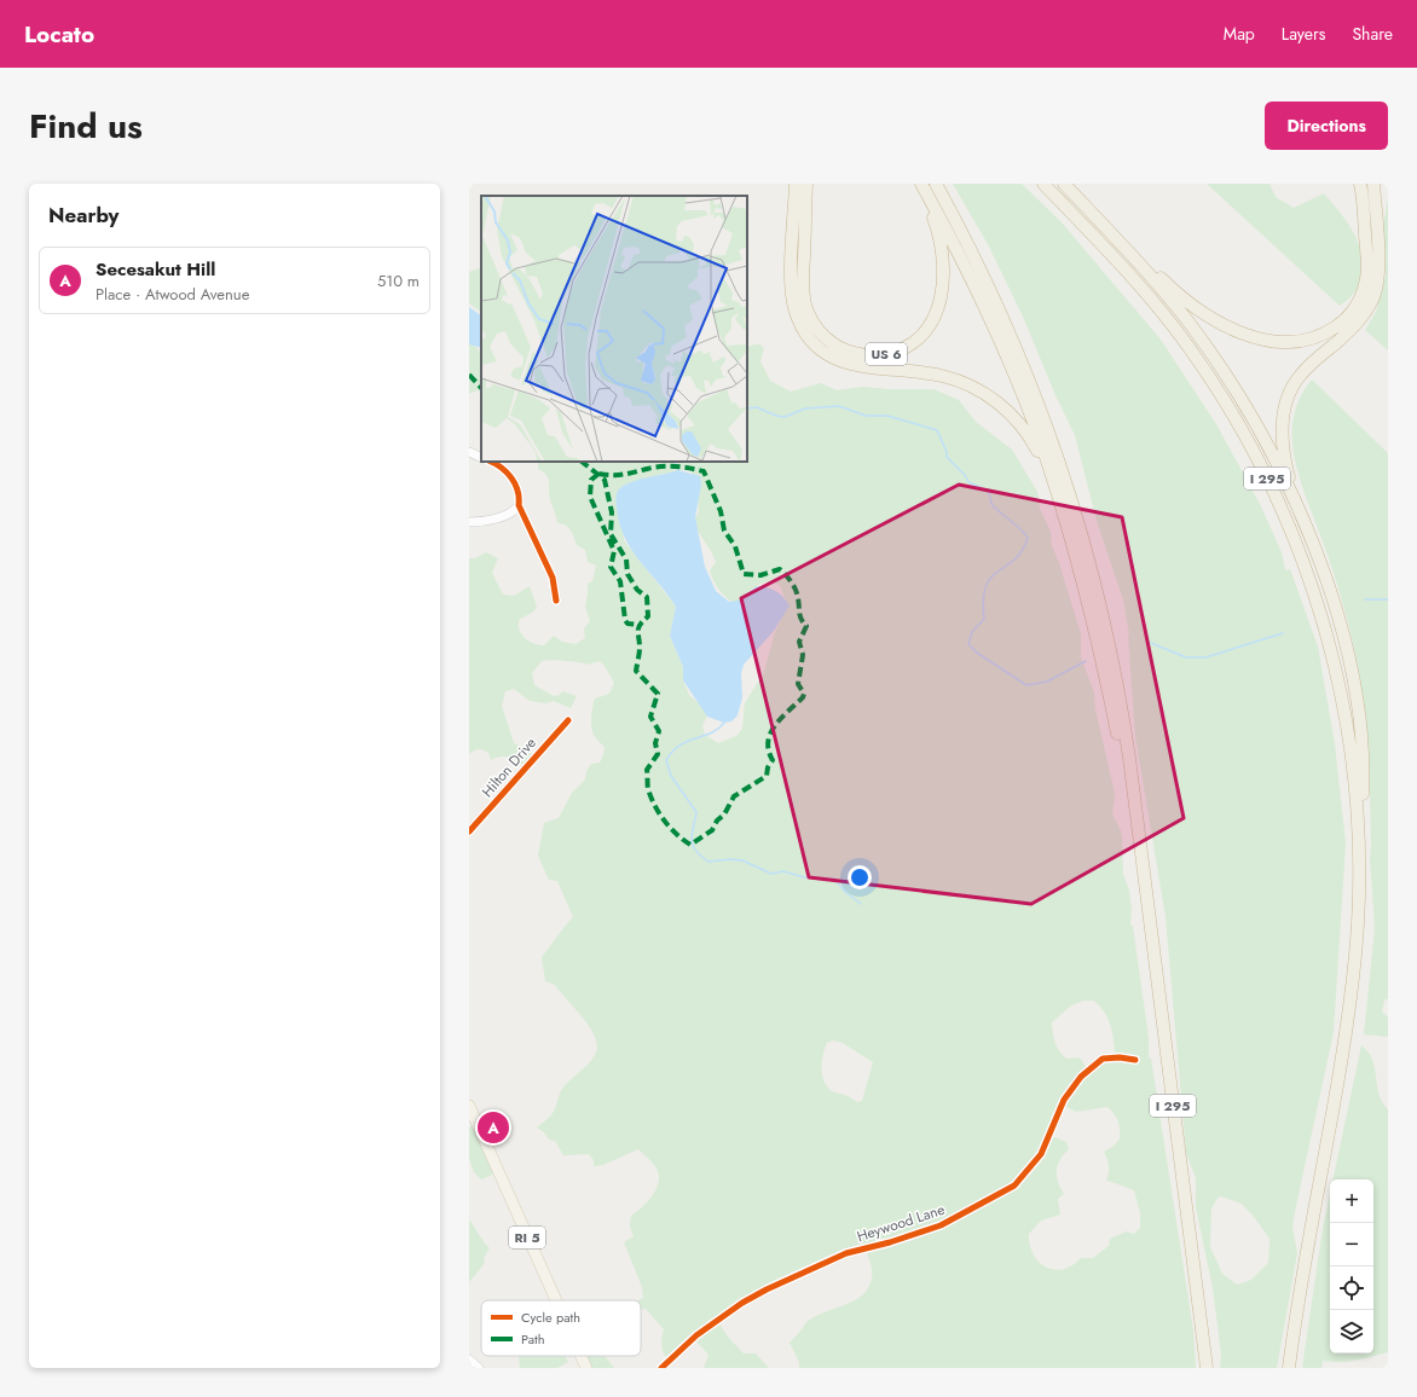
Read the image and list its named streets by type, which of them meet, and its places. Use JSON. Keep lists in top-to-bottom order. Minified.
{"streets":{"highway":["US 6","I 295"],"main road":["RI 5"],"street":["Hilton Drive","Heywood Lane"]},"legend":["Cycle path","Path"],"page":{"header":"Locato","nav":["Map","Layers","Share"],"title":"Find us","buttons":"Directions","heading":"Nearby","list":[{"mark":"A","name":"Secesakut Hill","note":"Place · Atwood Avenue","value":"510 m"}],"pins":"A","map_buttons":["+","−"]}}
